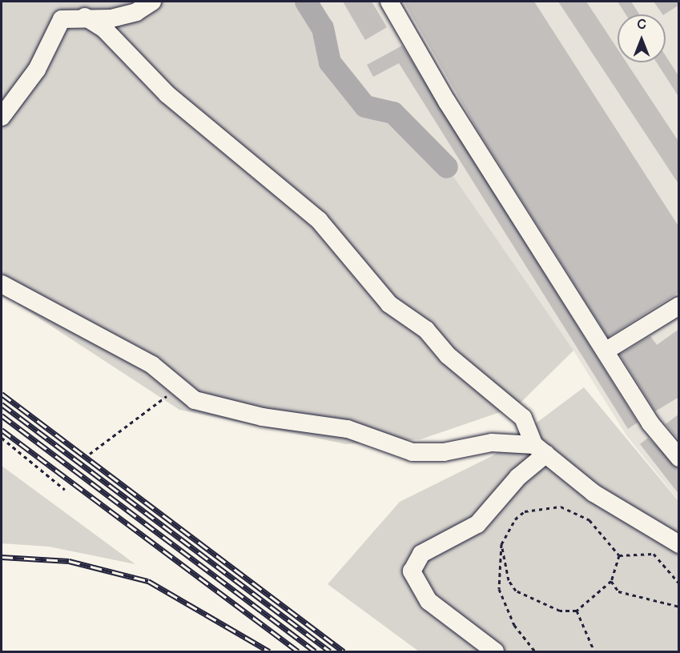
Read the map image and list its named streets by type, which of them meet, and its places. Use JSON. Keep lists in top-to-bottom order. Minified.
{"north":"top"}
